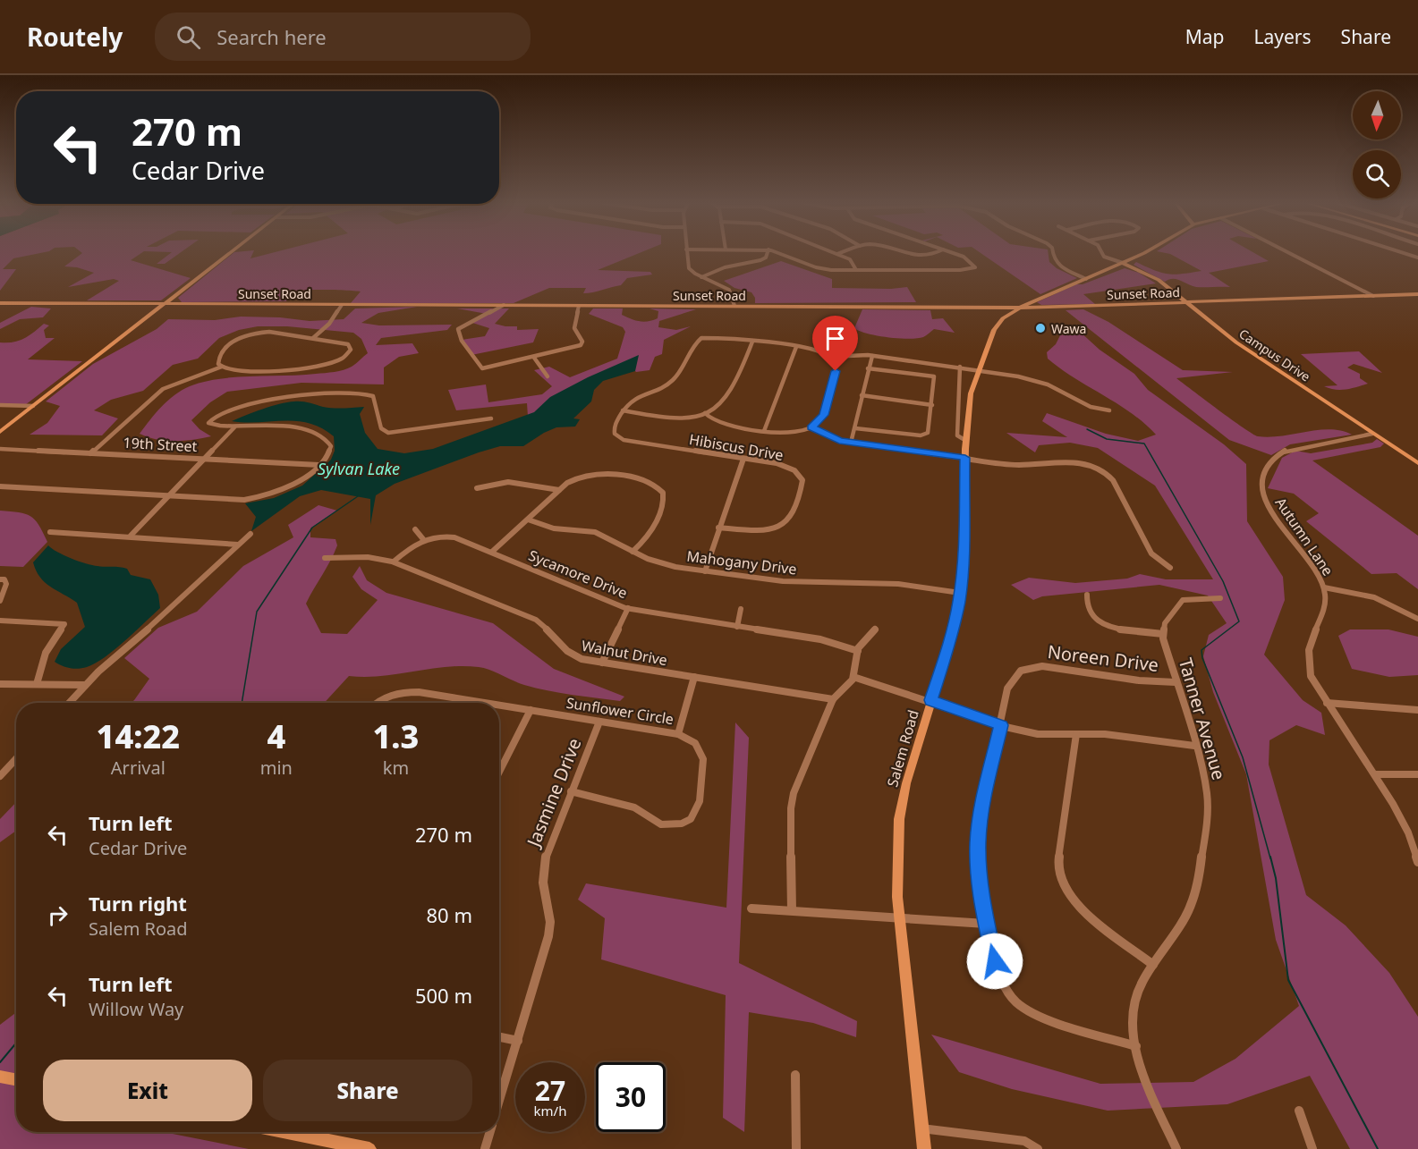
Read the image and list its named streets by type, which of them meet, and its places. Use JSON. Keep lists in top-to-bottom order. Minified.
{"streets":{"street":["Sunset Road","Campus Drive","19th Street","Hibiscus Drive","Autumn Lane","Mahogany Drive","Sycamore Drive","Walnut Drive","Noreen Drive","Sunflower Circle","Tanner Avenue","Salem Road","Jasmine Drive"]},"crossings":[["Sunset Road","Campus Drive"],["Sunset Road","Salem Road"],["Campus Drive","Autumn Lane"],["Campus Drive","Salem Road"],["Mahogany Drive","Salem Road"],["Sycamore Drive","Walnut Drive"],["Noreen Drive","Tanner Avenue"],["Sunflower Circle","Jasmine Drive"]],"water":["Sylvan Lake"],"places":["Wawa"],"north":"bottom","page":{"header":"Routely","search":"Search here","nav":["Map","Layers","Share"],"turn":["270 m","Cedar Drive"],"eta":["14:22","Arrival","4","min","1.3","km"],"list":[{"name":"Turn left","note":"Cedar Drive","value":"270 m"},{"name":"Turn right","note":"Salem Road","value":"80 m"},{"name":"Turn left","note":"Willow Way","value":"500 m"}],"buttons":["Exit","Share"],"speed":"27 km/h","limit":"30"}}
